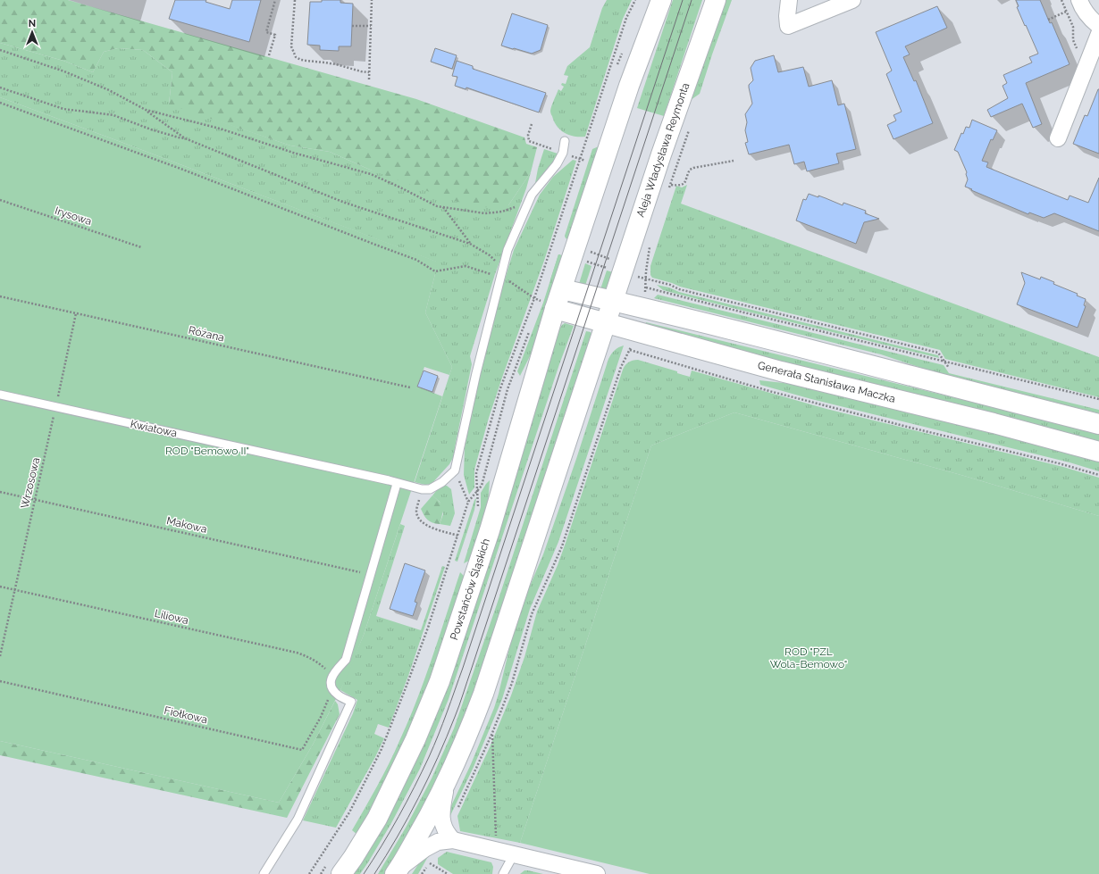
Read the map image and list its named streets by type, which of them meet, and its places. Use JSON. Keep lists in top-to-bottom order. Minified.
{"streets":{"main road":["Aleja Władysława Reymonta","Generała Stanisława Maczka","Powstańców Śląskich"],"lane":["Kwiatowa"],"path":["Irysowa","Różana","Wrzosowa","Makowa","Liliowa","Fiołkowa"]},"crossings":[["Różana","Wrzosowa"],["Generała Stanisława Maczka","Powstańców Śląskich"],["Kwiatowa","Wrzosowa"],["Wrzosowa","Makowa"],["Wrzosowa","Liliowa"]],"parks":["ROD \"Bemowo II\"","ROD \"PZL Wola-Bemowo\""],"north":"top"}
